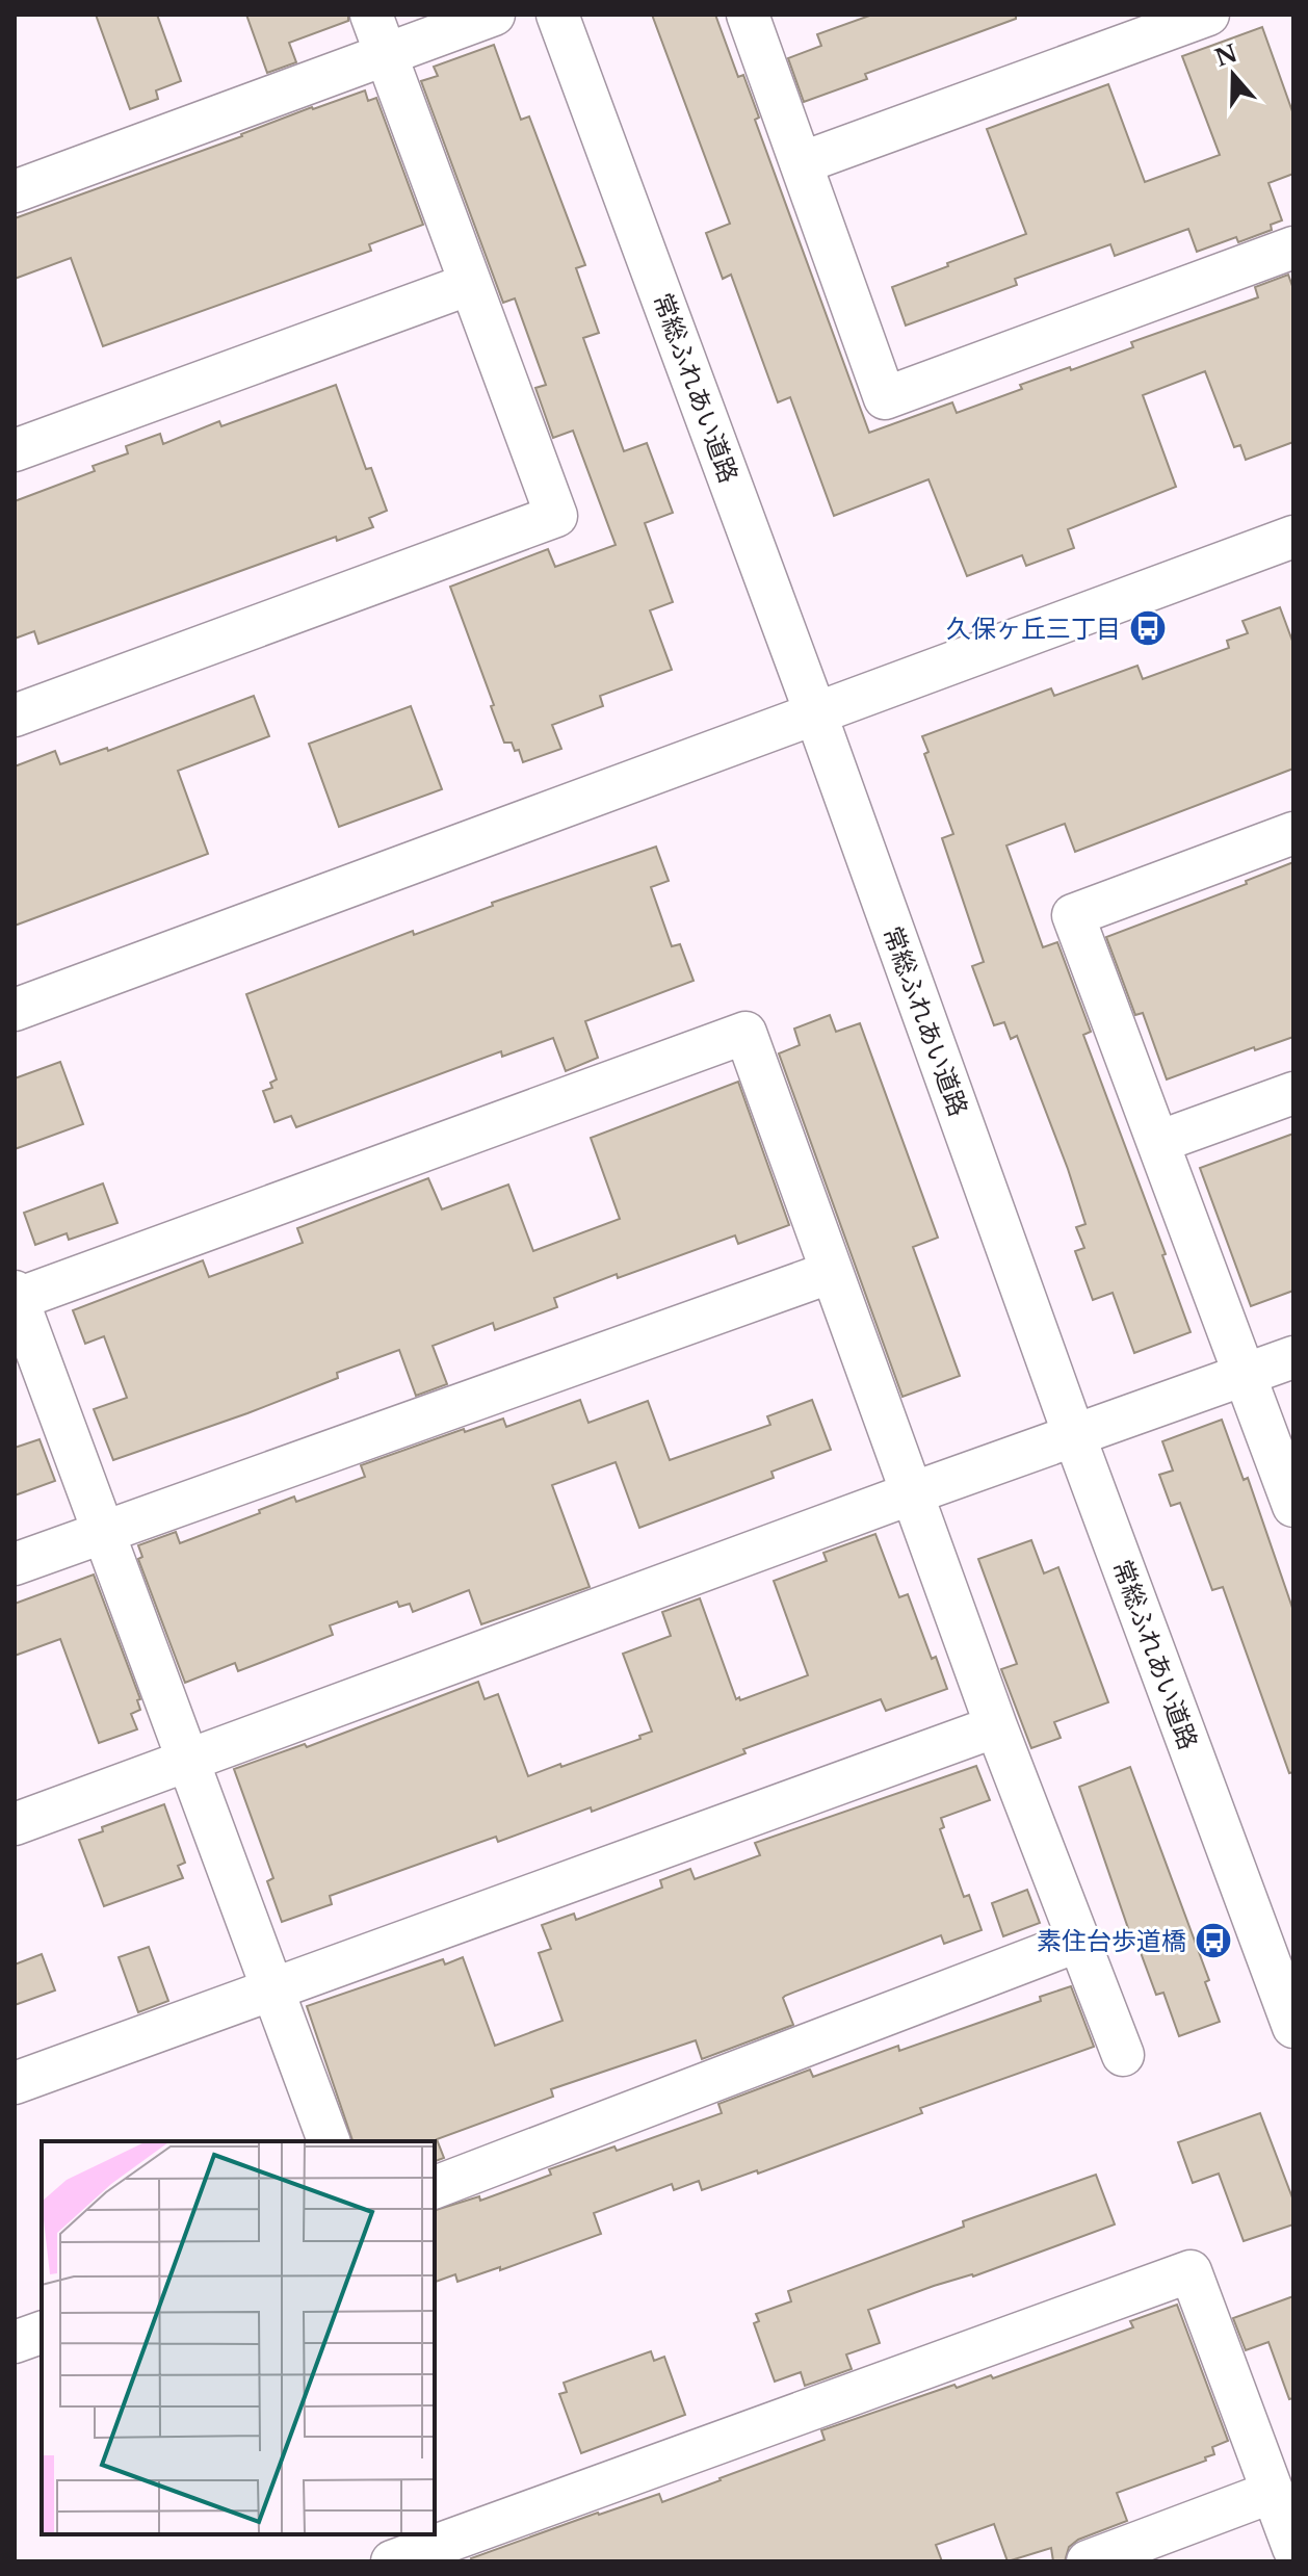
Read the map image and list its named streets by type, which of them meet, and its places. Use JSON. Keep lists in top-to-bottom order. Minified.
{"streets":{"street":["常総ふれあい道路"]},"places":{"bus stop":["久保ヶ丘三丁目","素住台歩道橋"]},"north":"top"}
